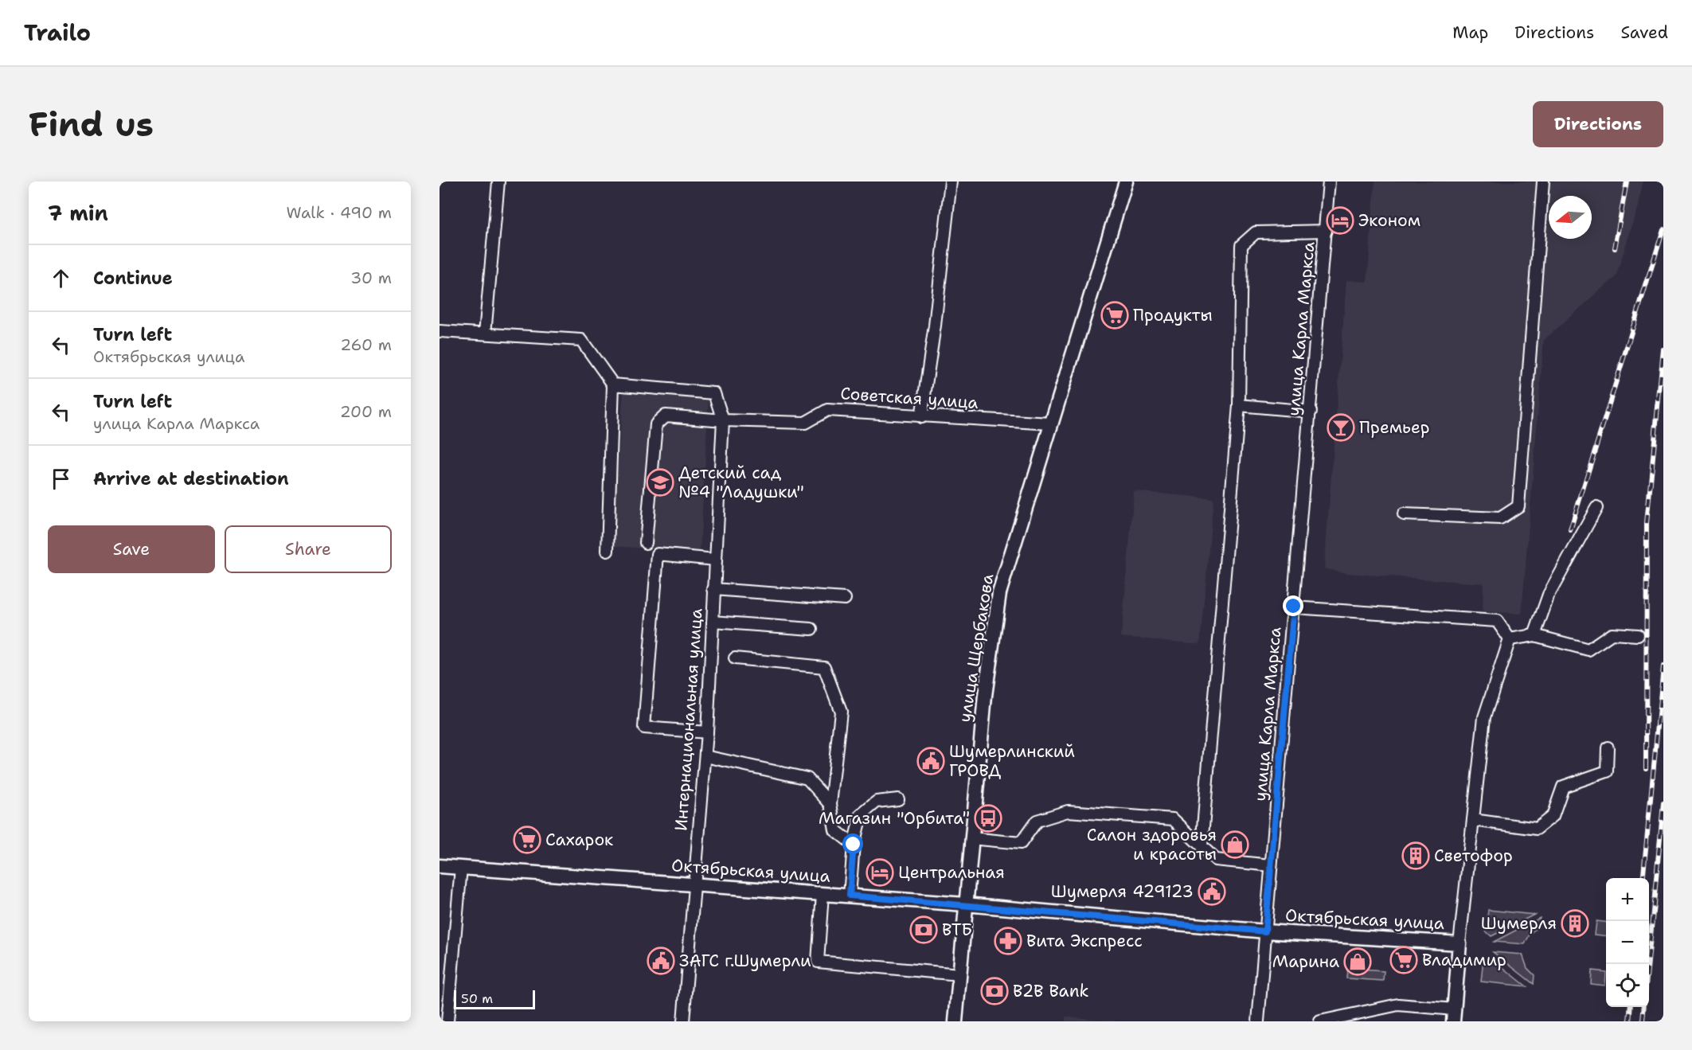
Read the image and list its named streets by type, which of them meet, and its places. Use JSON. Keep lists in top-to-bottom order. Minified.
{"streets":{"main road":["улица Щербакова","Октябрьская улица"],"street":["улица Карла Маркса","Советская улица","Интернациональная улица"]},"crossings":[["улица Карла Маркса","Октябрьская улица"],["Советская улица","улица Щербакова"],["Советская улица","Интернациональная улица"],["улица Щербакова","Октябрьская улица"],["Интернациональная улица","Октябрьская улица"]],"places":{"hotel":["Эконом","Центральная"],"supermarket":["Продукты","Сахарок","Владимир"],"bar":["Премьер"],"school or university":["Детский сад №4 \"Ладушки\""],"public building":["Шумерлинский ГРОВД","Шумерля 429123","ЗАГС г.Шумерли"],"bus stop":["Магазин \"Орбита\""],"shop":["Салон здоровья и красоты","Марина"],"building":["Светофор","Шумерля"],"bank":["ВТБ","B2B Bank"],"pharmacy":["Вита Экспресс"]},"scale_bar":"50 m","north":"left","page":{"header":"Trailo","nav":["Map","Directions","Saved"],"buttons":["Directions",["Save","Share"]],"title":"Find us","heading":["7 min","Walk · 490 m"],"list":[["Continue","30 m"],["Turn left","Октябрьская улица","260 m"],["Turn left","улица Карла Маркса","200 m"],"Arrive at destination"],"map_buttons":["+","−"],"scale":"50 m"}}
